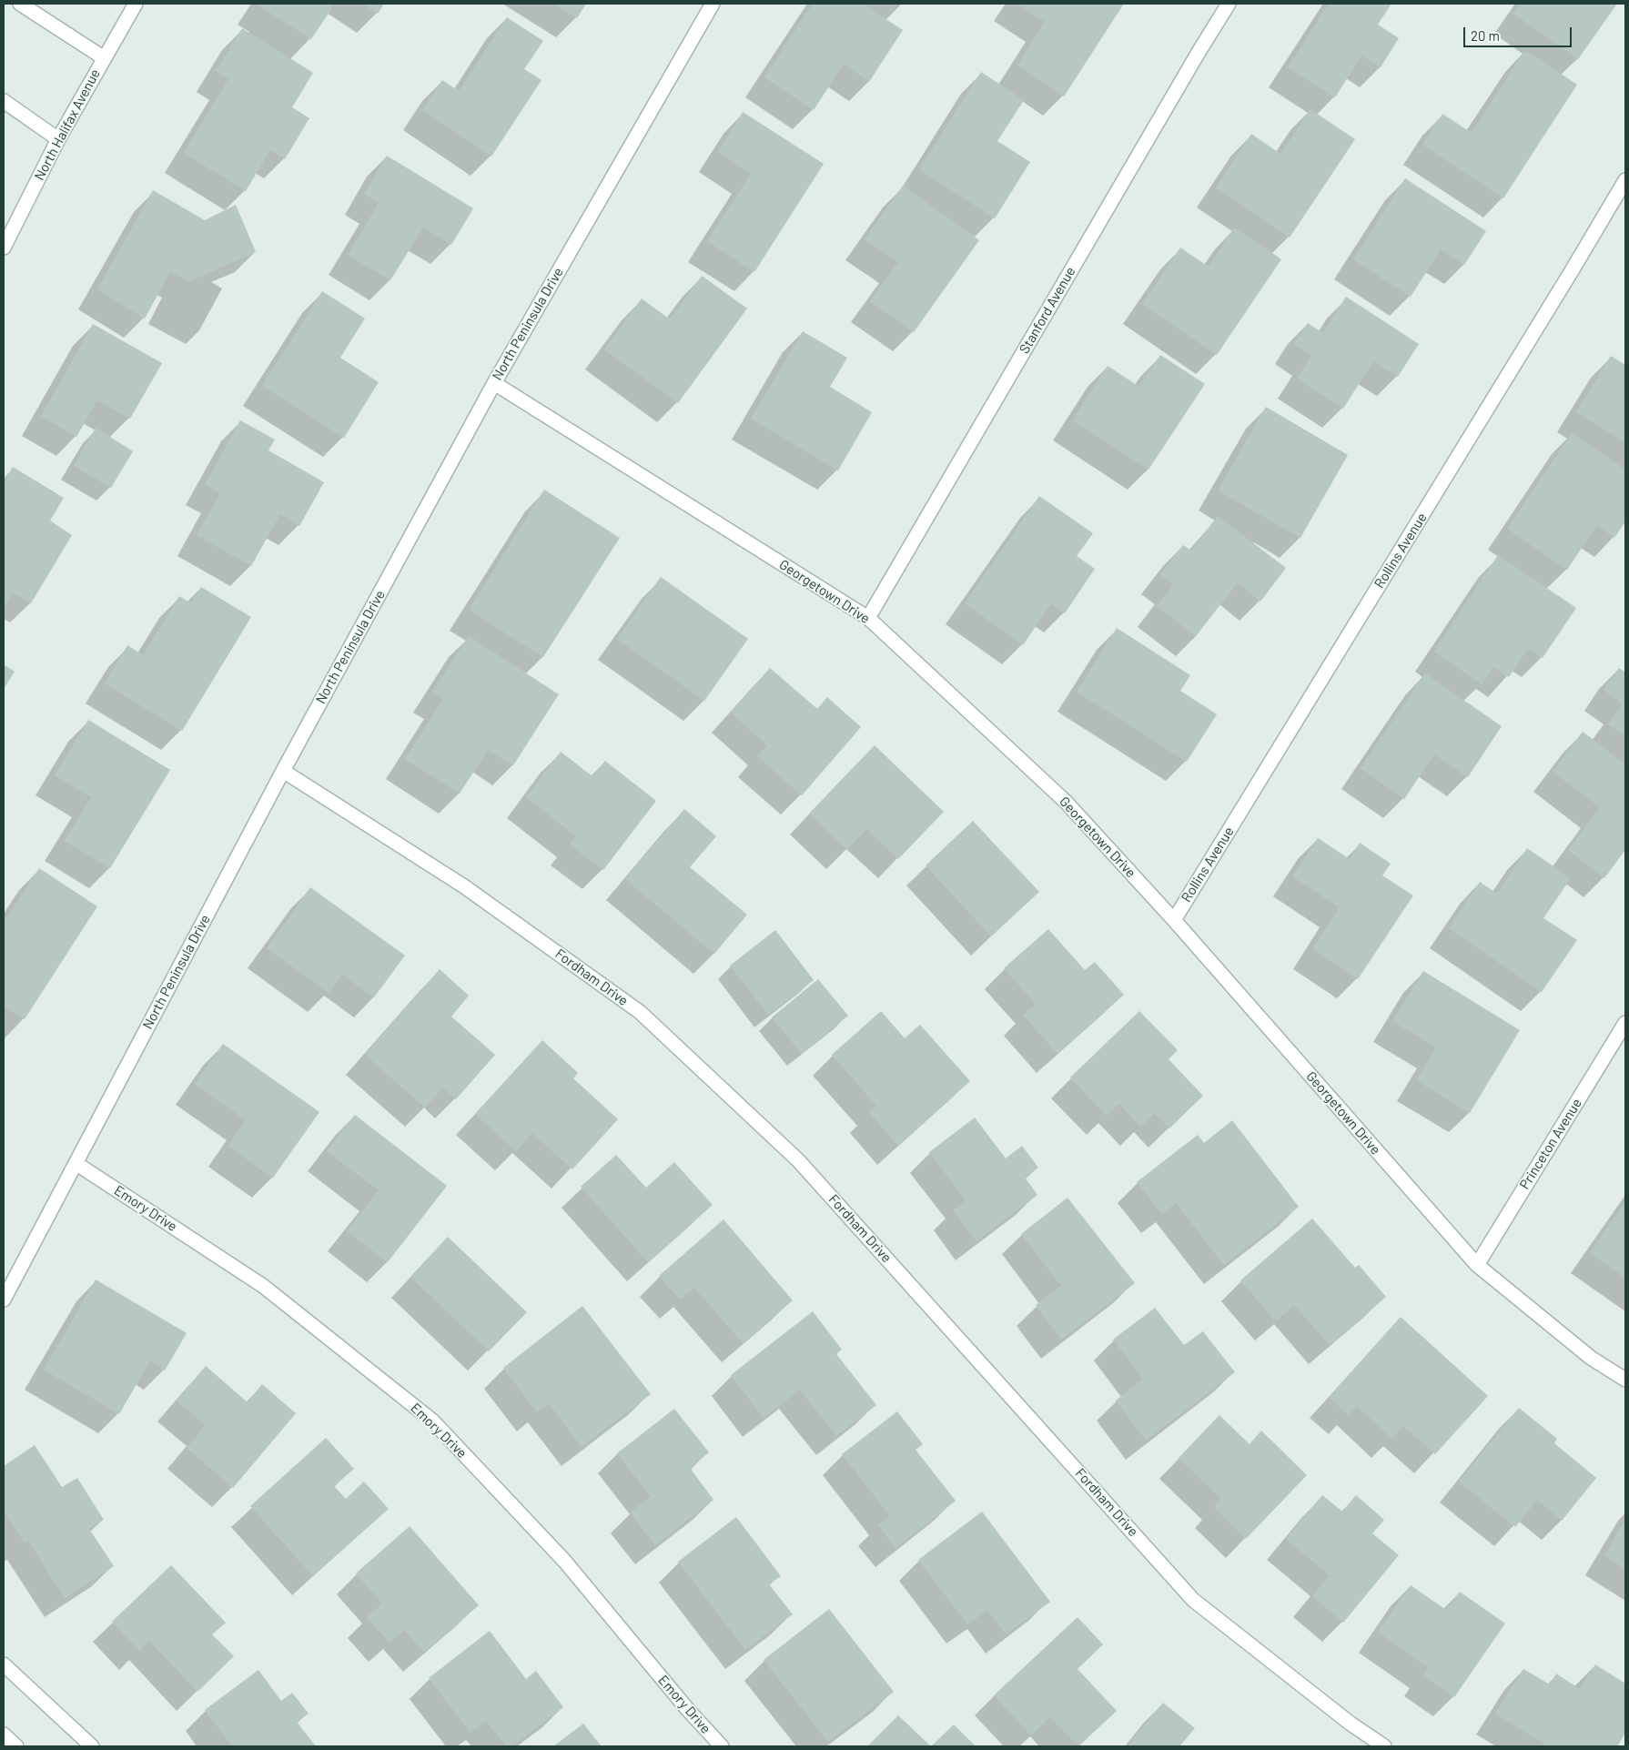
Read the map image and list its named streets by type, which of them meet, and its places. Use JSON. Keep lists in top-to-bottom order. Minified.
{"streets":{"street":["North Halifax Avenue","Stanford Avenue","North Peninsula Drive","Rollins Avenue","Georgetown Drive","Fordham Drive","Princeton Avenue","Emory Drive"]},"crossings":[["Stanford Avenue","Georgetown Drive"],["North Peninsula Drive","Georgetown Drive"],["North Peninsula Drive","Fordham Drive"],["North Peninsula Drive","Emory Drive"],["Rollins Avenue","Georgetown Drive"],["Georgetown Drive","Princeton Avenue"]],"scale_bar":"20 m"}
